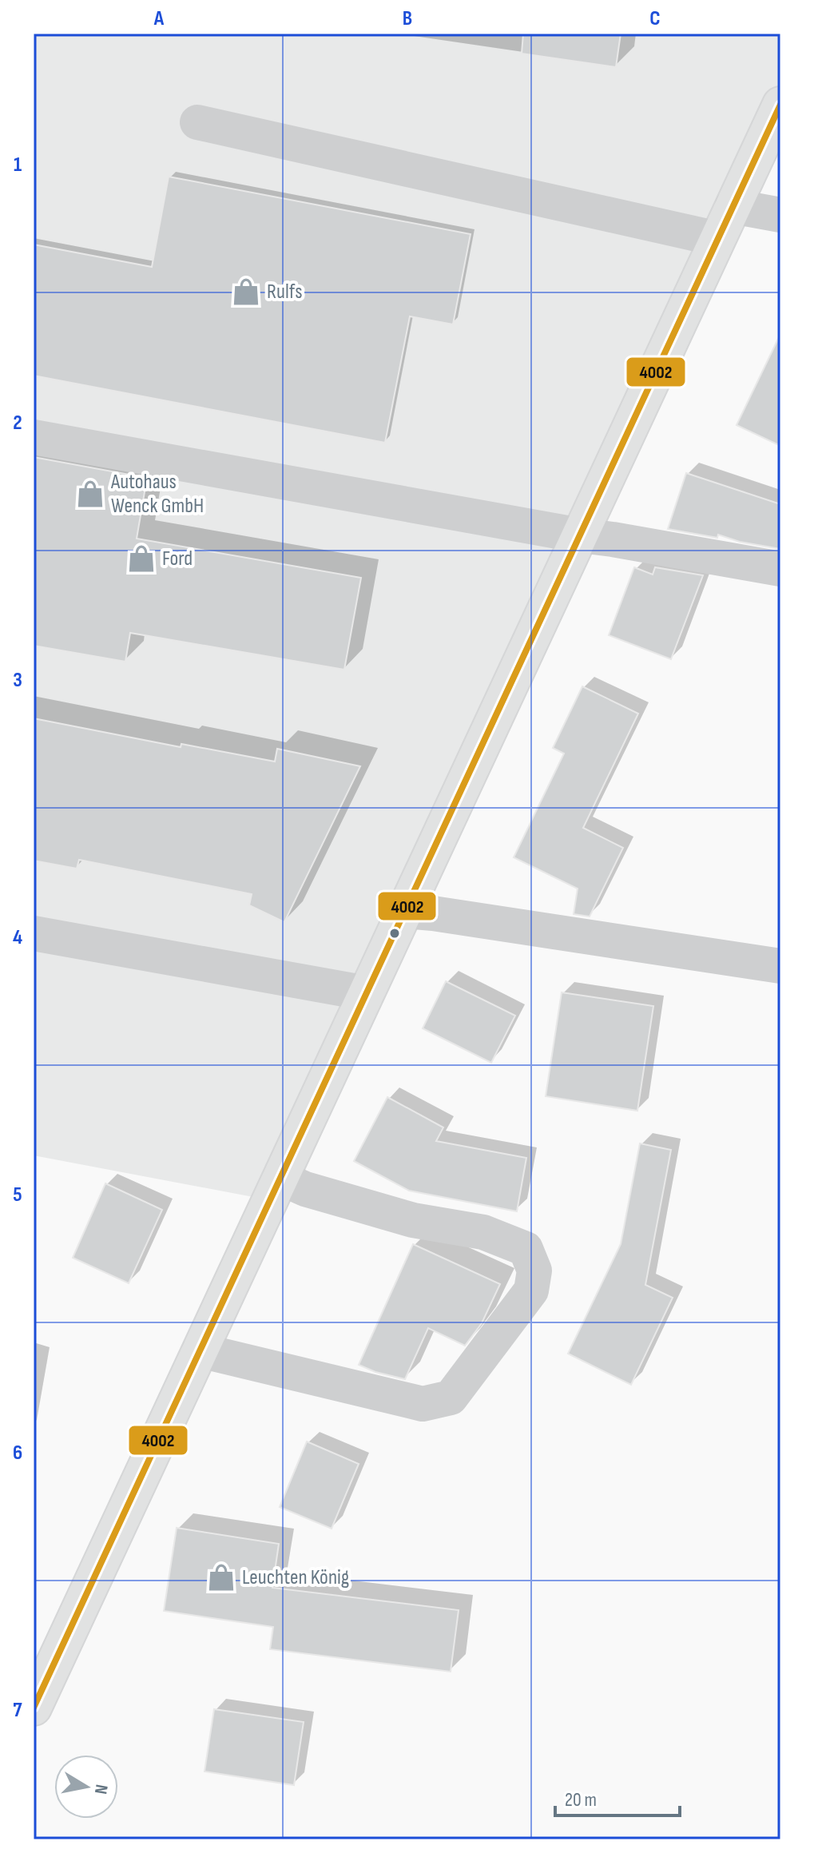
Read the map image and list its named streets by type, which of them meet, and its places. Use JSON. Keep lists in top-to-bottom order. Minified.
{"places":{"shop":["Rulfs","Autohaus Wenck GmbH","Ford","Leuchten König"]},"lines":["transit line 4002"],"scale_bar":"20 m","north":"right","grid":{"columns":["A","B","C"],"rows":["1","2","3","4","5","6","7"]}}
